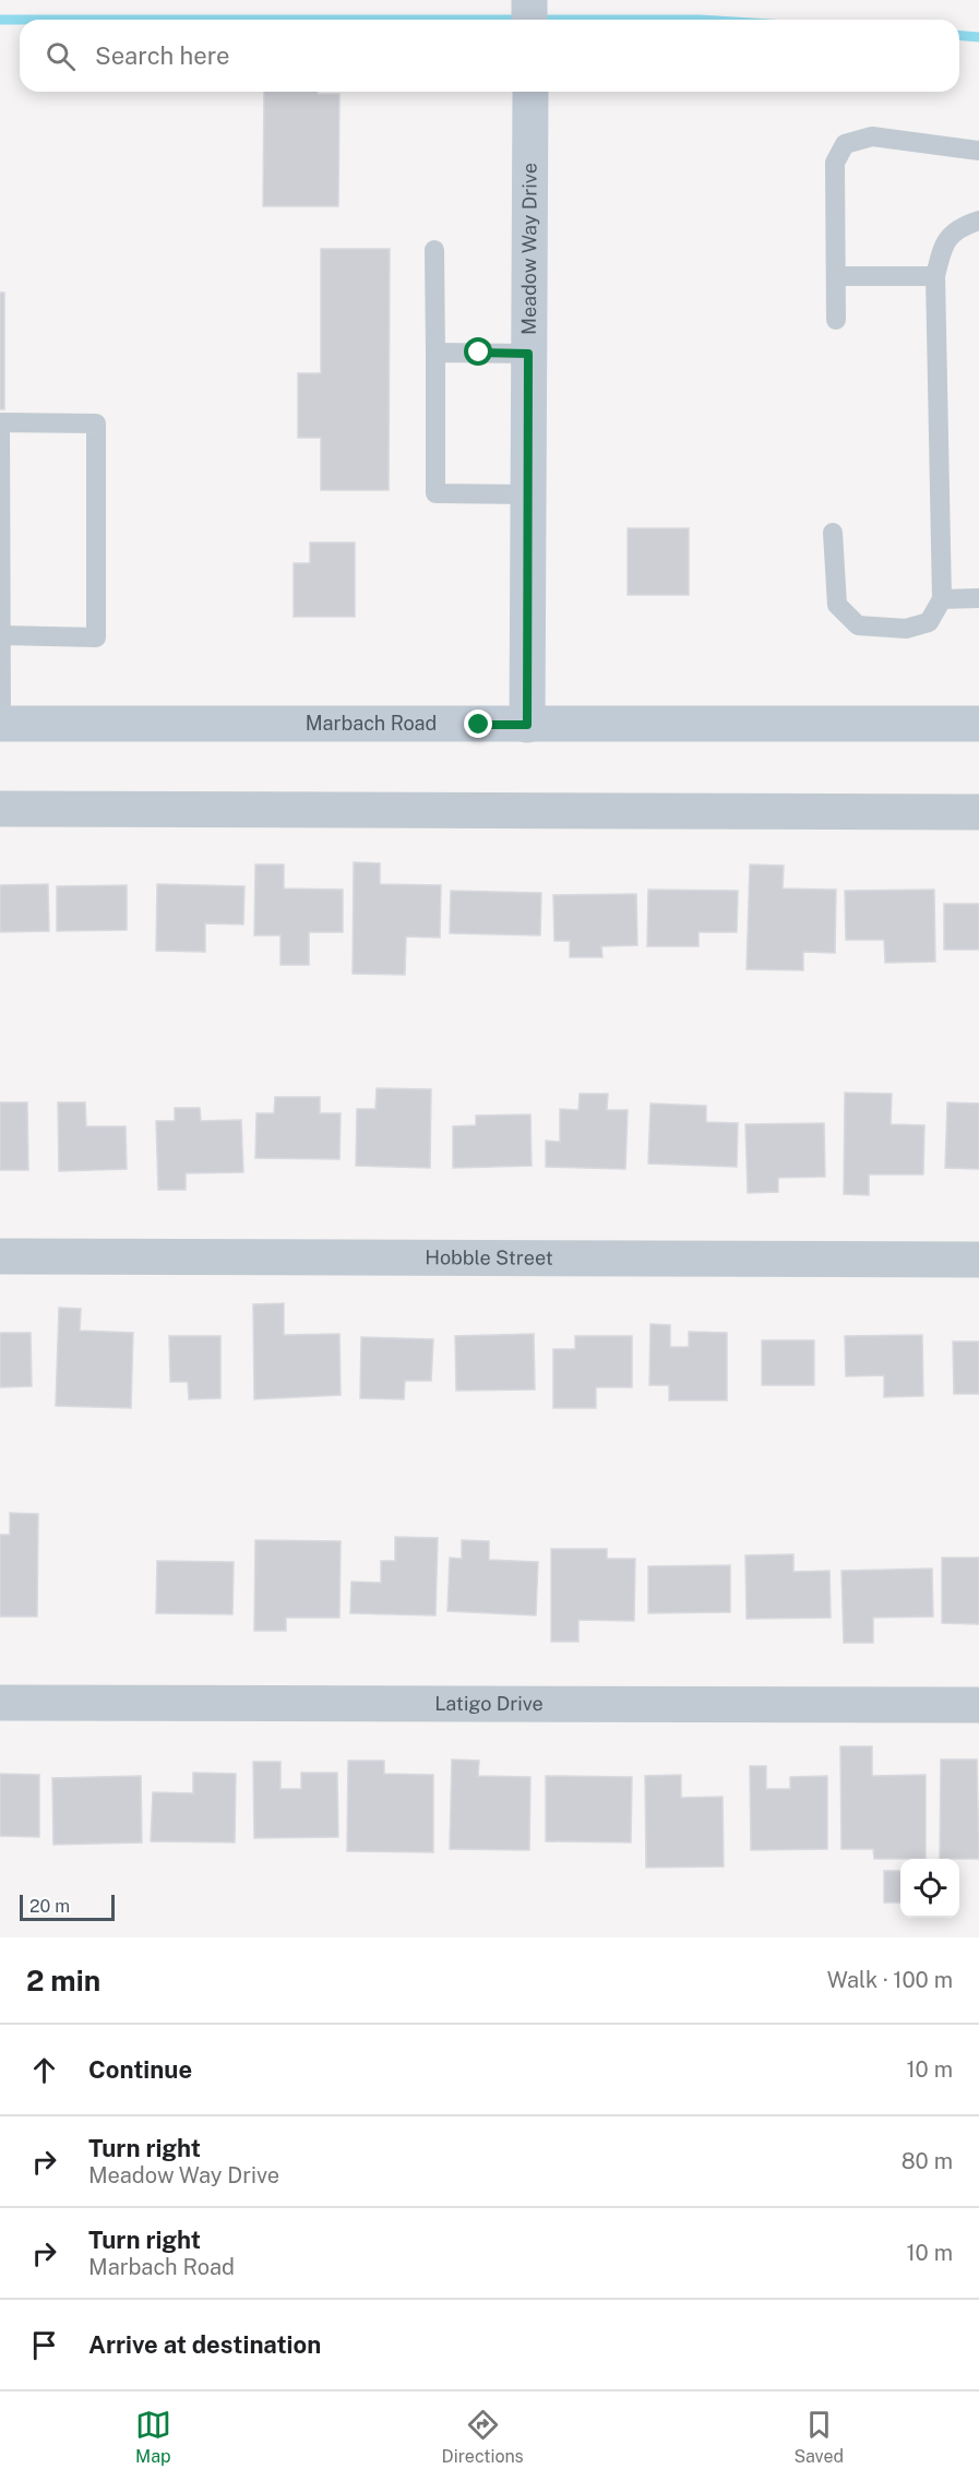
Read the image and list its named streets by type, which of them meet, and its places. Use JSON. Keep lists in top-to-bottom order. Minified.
{"streets":{"main road":["Meadow Way Drive","Marbach Road"],"street":["Hobble Street","Latigo Drive"]},"crossings":[["Meadow Way Drive","Marbach Road"]],"scale_bar":"20 m","page":{"search":"Search here","scale":"20 m","heading":["2 min","Walk · 100 m"],"list":[["Continue","10 m"],["Turn right","Meadow Way Drive","80 m"],["Turn right","Marbach Road","10 m"],"Arrive at destination"],"nav":["Map","Directions","Saved"]}}
